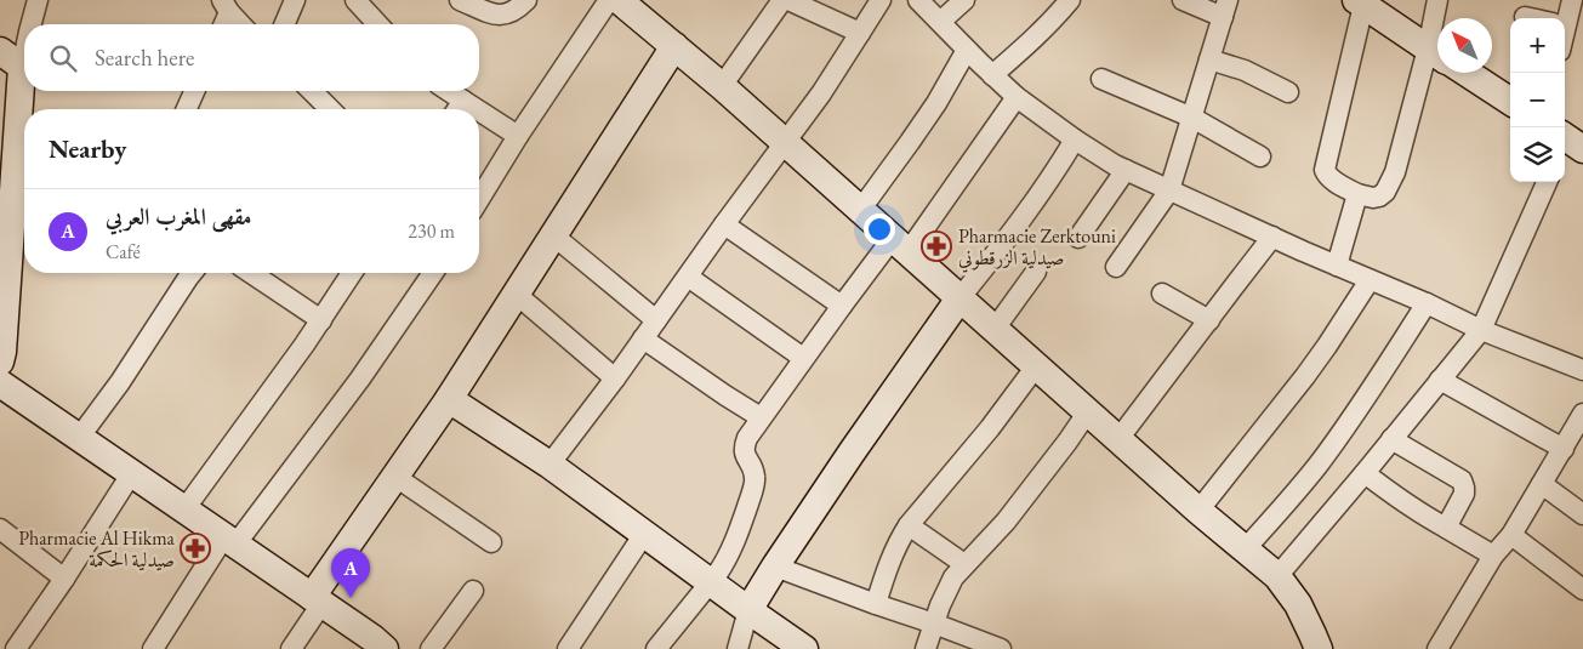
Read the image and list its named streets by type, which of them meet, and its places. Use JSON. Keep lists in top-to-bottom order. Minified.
{"places":{"pharmacy":["Pharmacie Zerktouni صيدلية الزرقطوني","Pharmacie Al Hikma صيدلية الحكمة"]},"north":"top left","page":{"map_buttons":["+","−"],"search":"Search here","heading":"Nearby","list":[{"mark":"A","name":"مقهى المغرب العربي","note":"Café","value":"230 m"}],"pins":"A"}}
